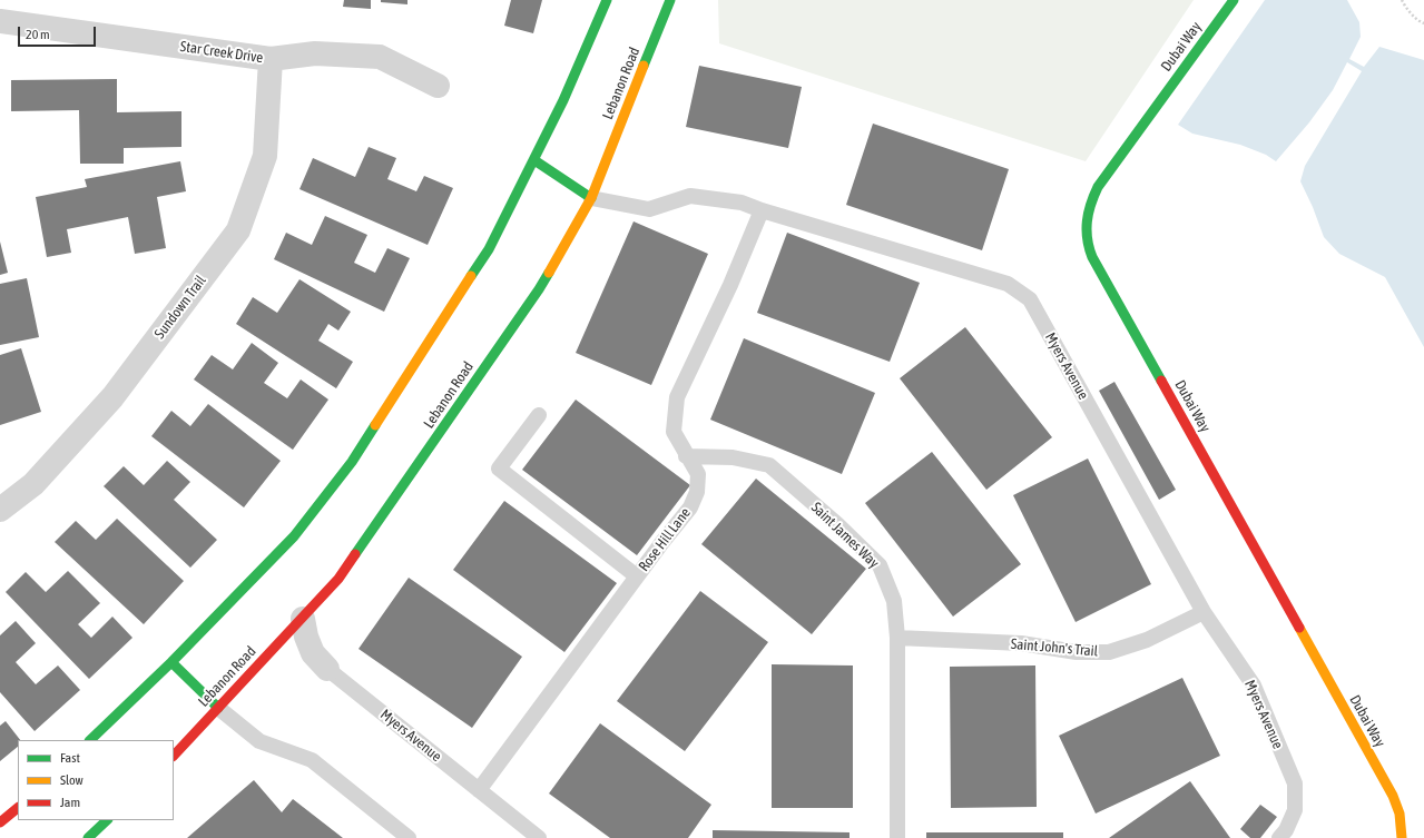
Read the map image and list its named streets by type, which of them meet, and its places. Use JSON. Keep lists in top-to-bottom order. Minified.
{"streets":{"main road":["Dubai Way","Lebanon Road"],"street":["Star Creek Drive","Sundown Trail","Myers Avenue"],"lane":["Saint James Way","Rose Hill Lane","Saint John's Trail"]},"crossings":[["Star Creek Drive","Sundown Trail"],["Lebanon Road","Myers Avenue"],["Myers Avenue","Rose Hill Lane"],["Myers Avenue","Saint John's Trail"],["Saint James Way","Rose Hill Lane"],["Saint James Way","Saint John's Trail"]],"legend":["Fast","Slow","Jam"],"scale_bar":"20 m"}
